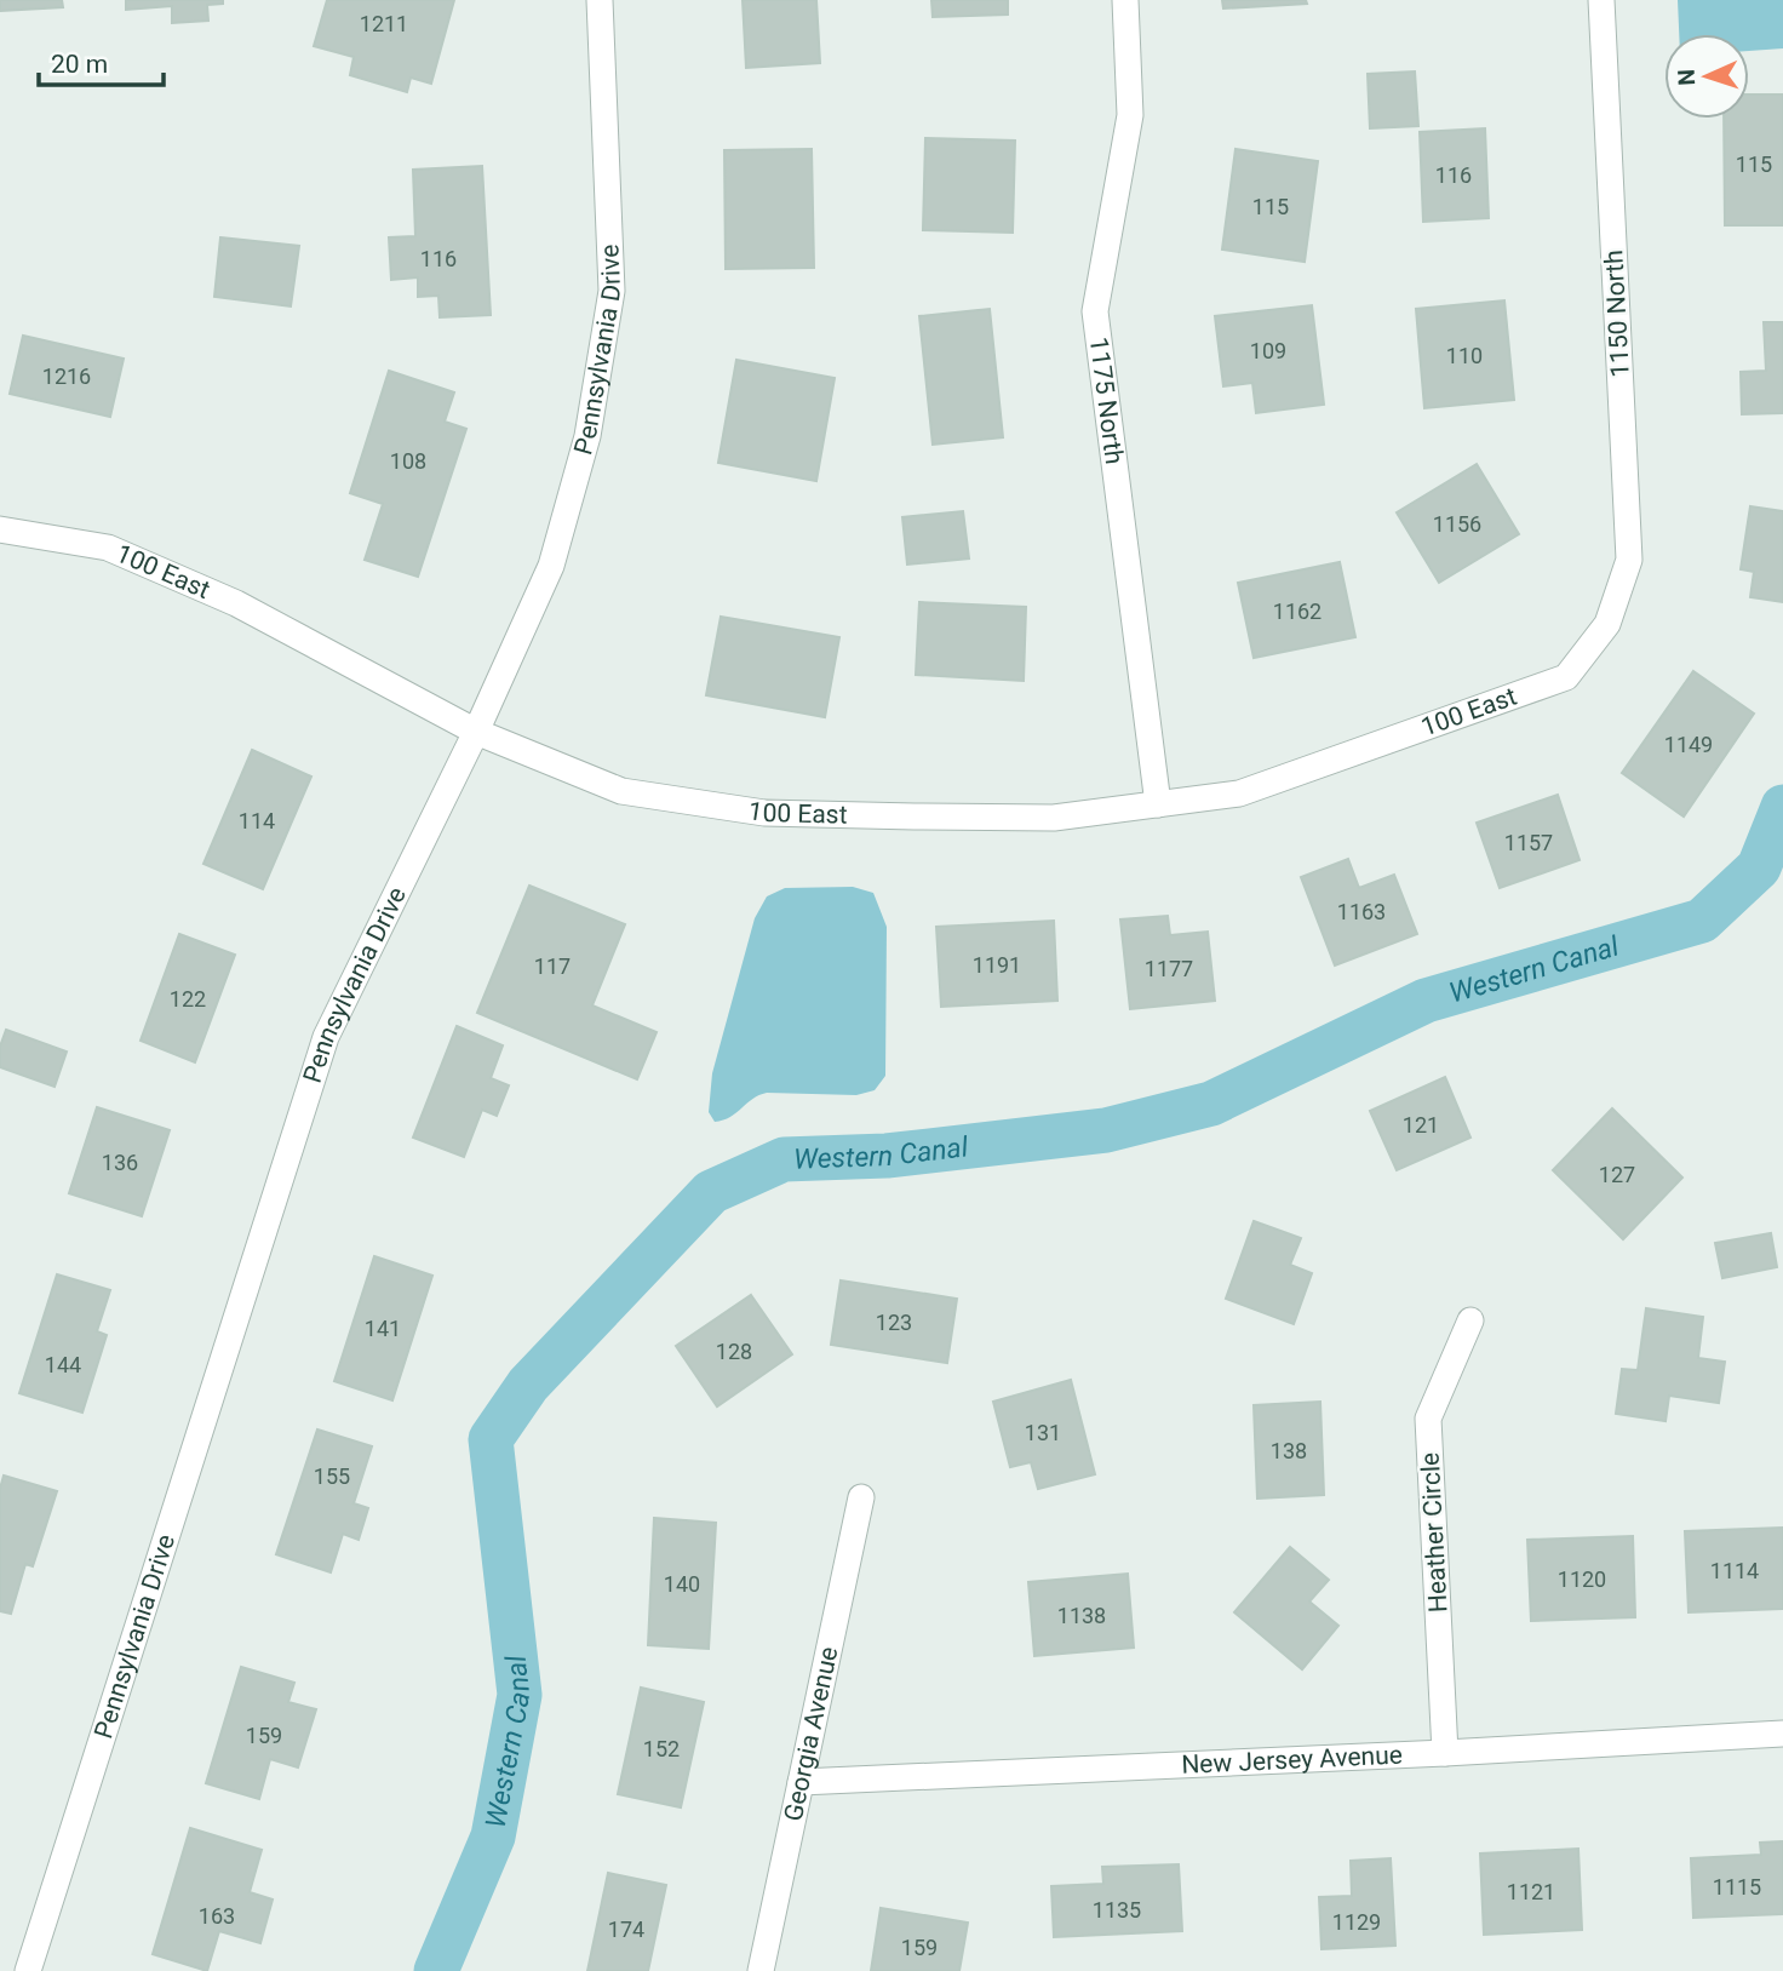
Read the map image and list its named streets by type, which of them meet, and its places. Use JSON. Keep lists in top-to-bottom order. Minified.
{"streets":{"street":["1150 North","Pennsylvania Drive","1175 North","100 East","Heather Circle","Georgia Avenue","New Jersey Avenue"]},"crossings":[["1150 North","100 East"],["Pennsylvania Drive","100 East"],["1175 North","100 East"],["Heather Circle","New Jersey Avenue"],["Georgia Avenue","New Jersey Avenue"]],"water":["Western Canal"],"house_numbers":["1211","115","116","115","116","109","110","1216","108","1156","1162","1149","114","1157","1163","1191","117","1177","122","121","136","127","123","141","128","144","131","138","155","1114","1120","140","1138","159","152","1115","1121","1135","163","1129","174","159"],"scale_bar":"20 m","north":"left"}
